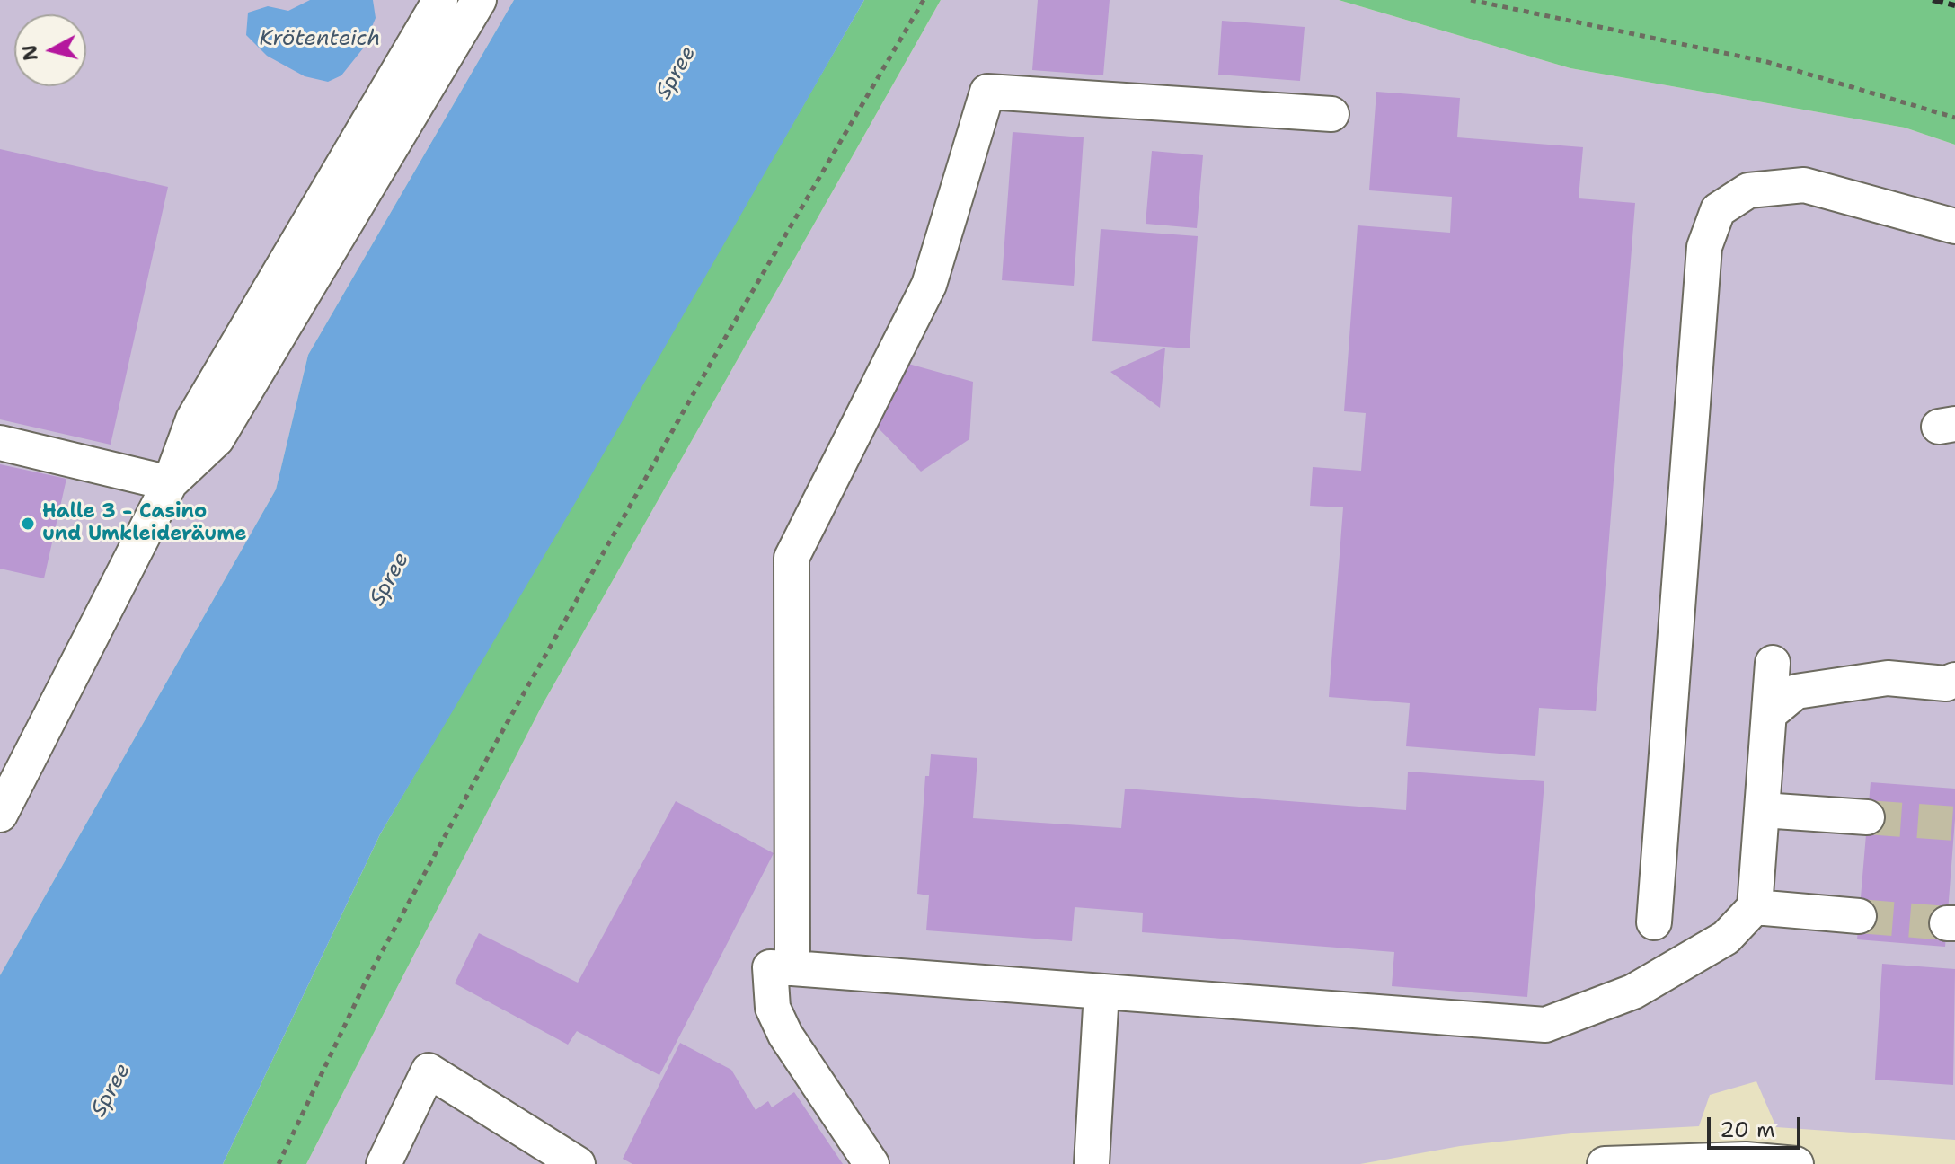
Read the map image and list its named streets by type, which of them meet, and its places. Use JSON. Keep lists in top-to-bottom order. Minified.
{"water":["Krötenteich","Spree"],"places":["Halle 3 - Casino und Umkleideräume"],"scale_bar":"20 m","north":"left"}
